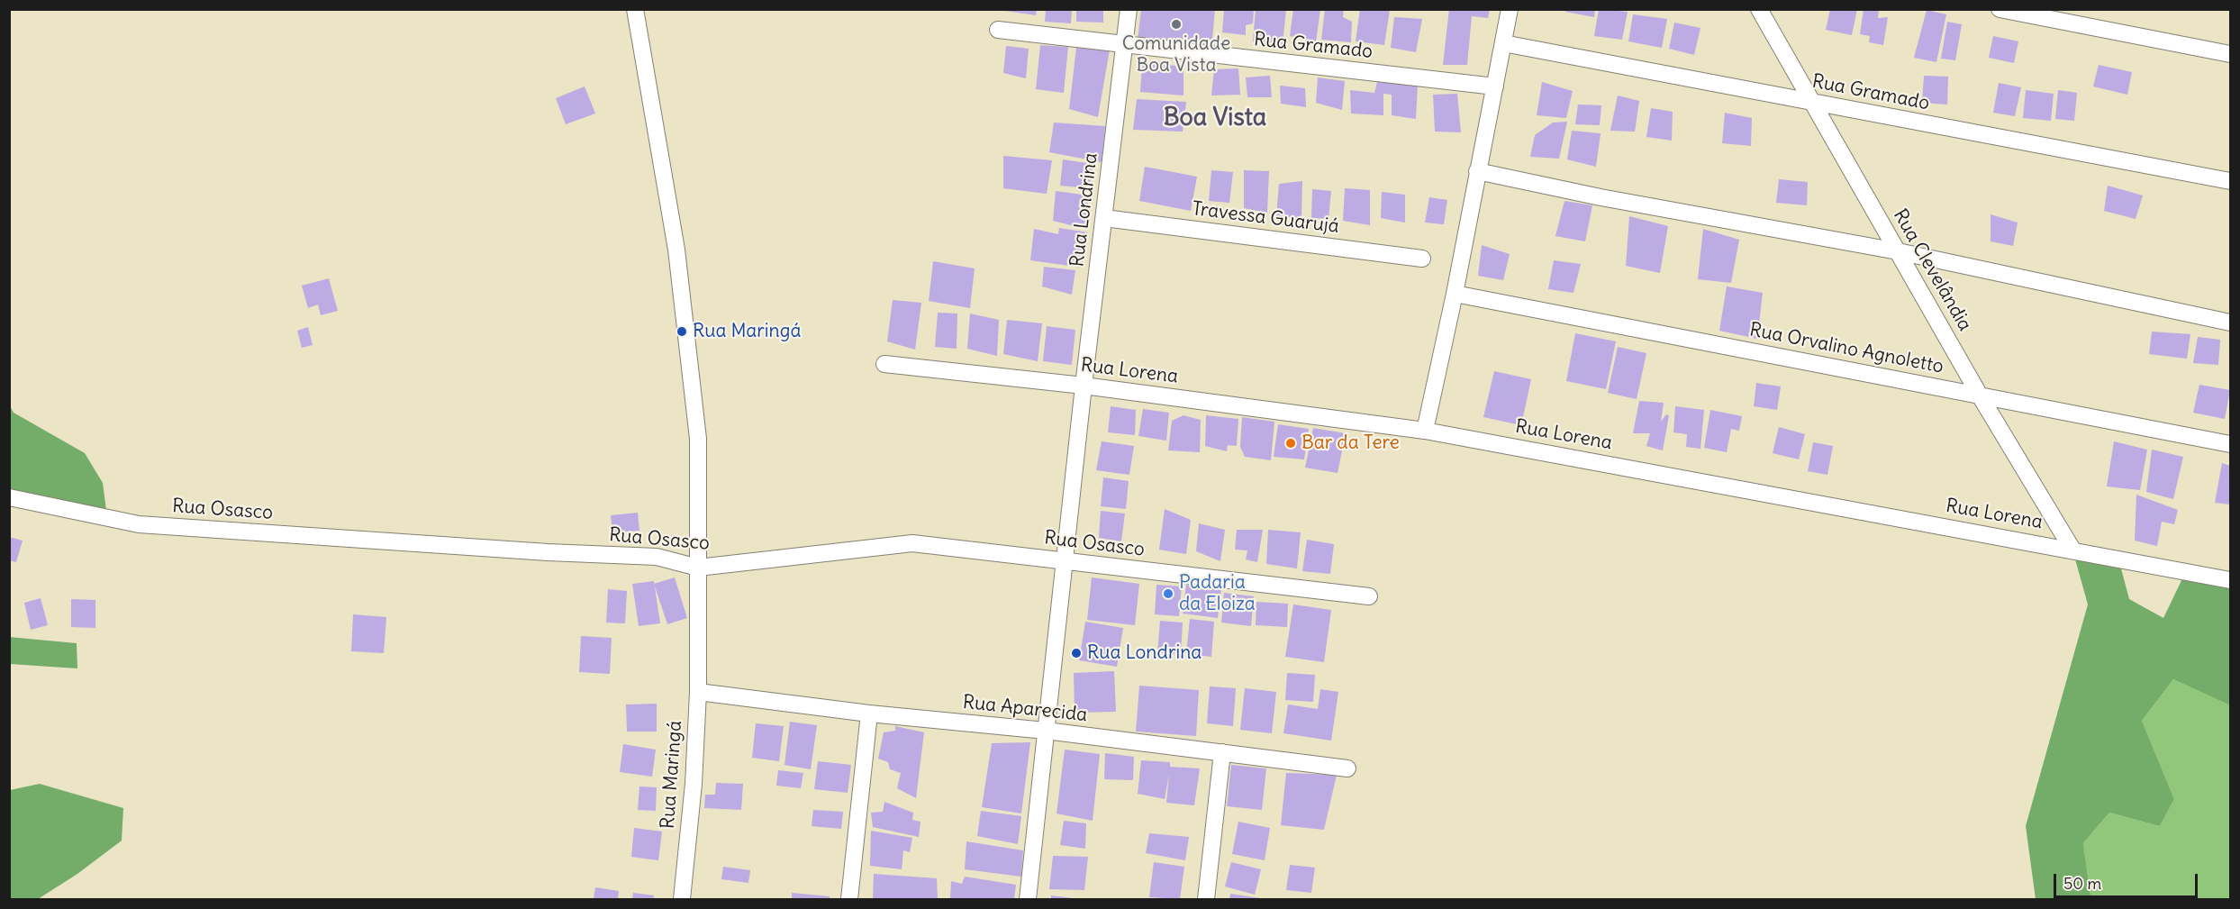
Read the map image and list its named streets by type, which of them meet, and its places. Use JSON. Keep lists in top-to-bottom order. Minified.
{"streets":{"street":["Rua Gramado","Rua Londrina","Travessa Guarujá","Rua Clevelândia","Rua Orvalino Agnoletto","Rua Lorena","Rua Osasco","Rua Aparecida","Rua Maringá"]},"crossings":[["Rua Gramado","Rua Londrina"],["Rua Gramado","Rua Clevelândia"],["Rua Londrina","Travessa Guarujá"],["Rua Londrina","Rua Lorena"],["Rua Londrina","Rua Osasco"],["Rua Londrina","Rua Aparecida"],["Rua Clevelândia","Rua Orvalino Agnoletto"],["Rua Clevelândia","Rua Lorena"],["Rua Osasco","Rua Maringá"],["Rua Aparecida","Rua Maringá"]],"districts":["Boa Vista"],"places":["Comunidade Boa Vista","Rua Maringá","Bar da Tere","Padaria da Eloiza","Rua Londrina"],"scale_bar":"50 m"}
